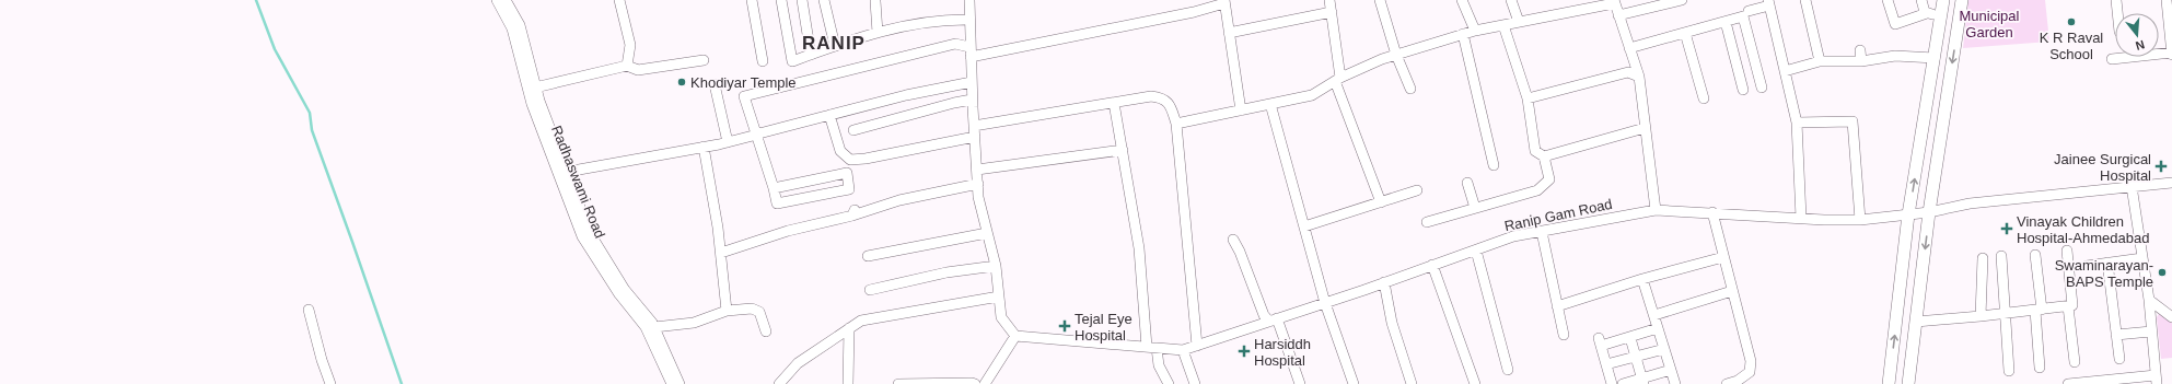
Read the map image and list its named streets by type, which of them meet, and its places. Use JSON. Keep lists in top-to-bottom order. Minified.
{"streets":{"street":["Radhaswami Road","Ranip Gam Road"]},"districts":["RANIP"],"parks":["Municipal Garden"],"places":{"other":["K R Raval School","Khodiyar Temple","Swaminarayan- BAPS Temple"],"health":["Jainee Surgical Hospital","Vinayak Children Hospital-Ahmedabad","Tejal Eye Hospital","Harsiddh Hospital"]},"north":"bottom"}
